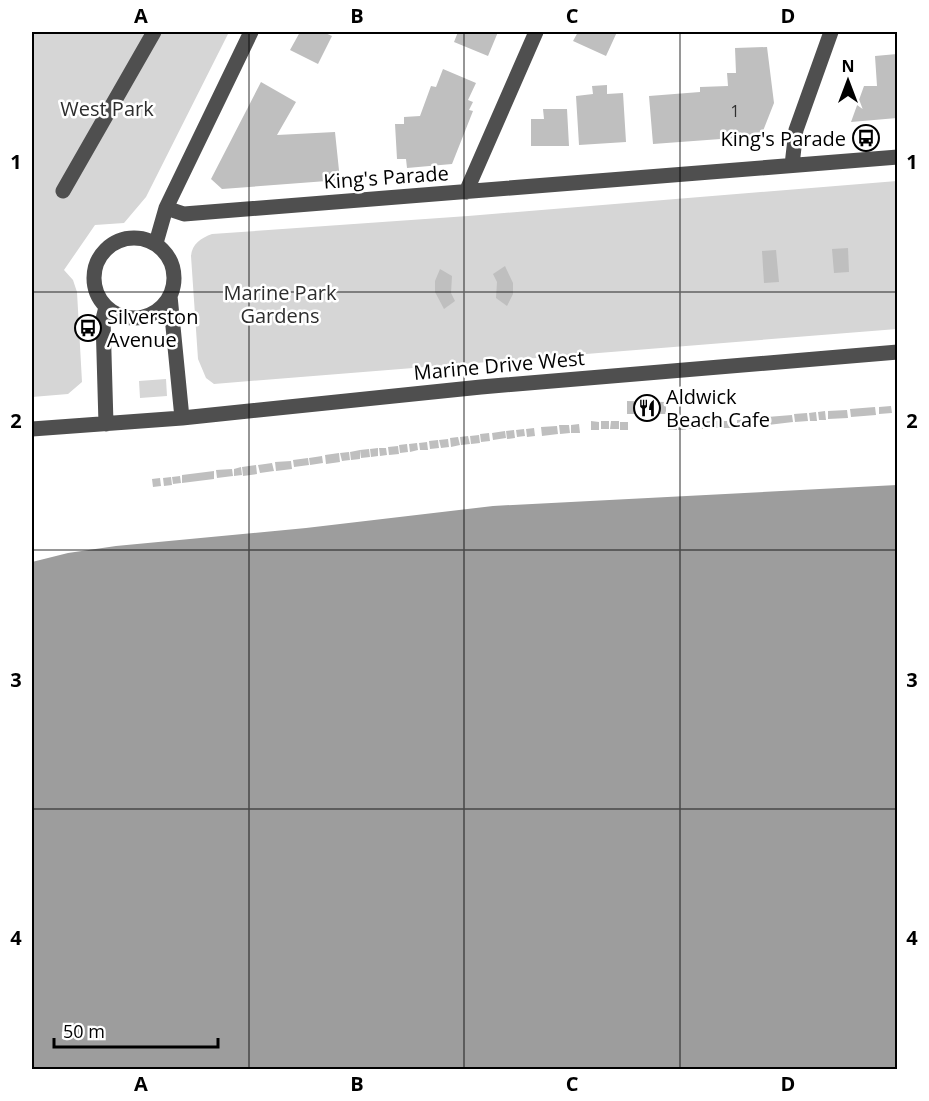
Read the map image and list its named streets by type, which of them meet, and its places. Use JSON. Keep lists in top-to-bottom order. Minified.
{"streets":{"street":["King's Parade","Marine Drive West"]},"parks":["West Park","Marine Park Gardens"],"places":{"bus stop":["King's Parade","Silverston Avenue"],"restaurant":["Aldwick Beach Cafe"]},"house_numbers":["1"],"scale_bar":"50 m","north":"top","grid":{"columns":["A","B","C","D"],"rows":["1","2","3","4"]}}
